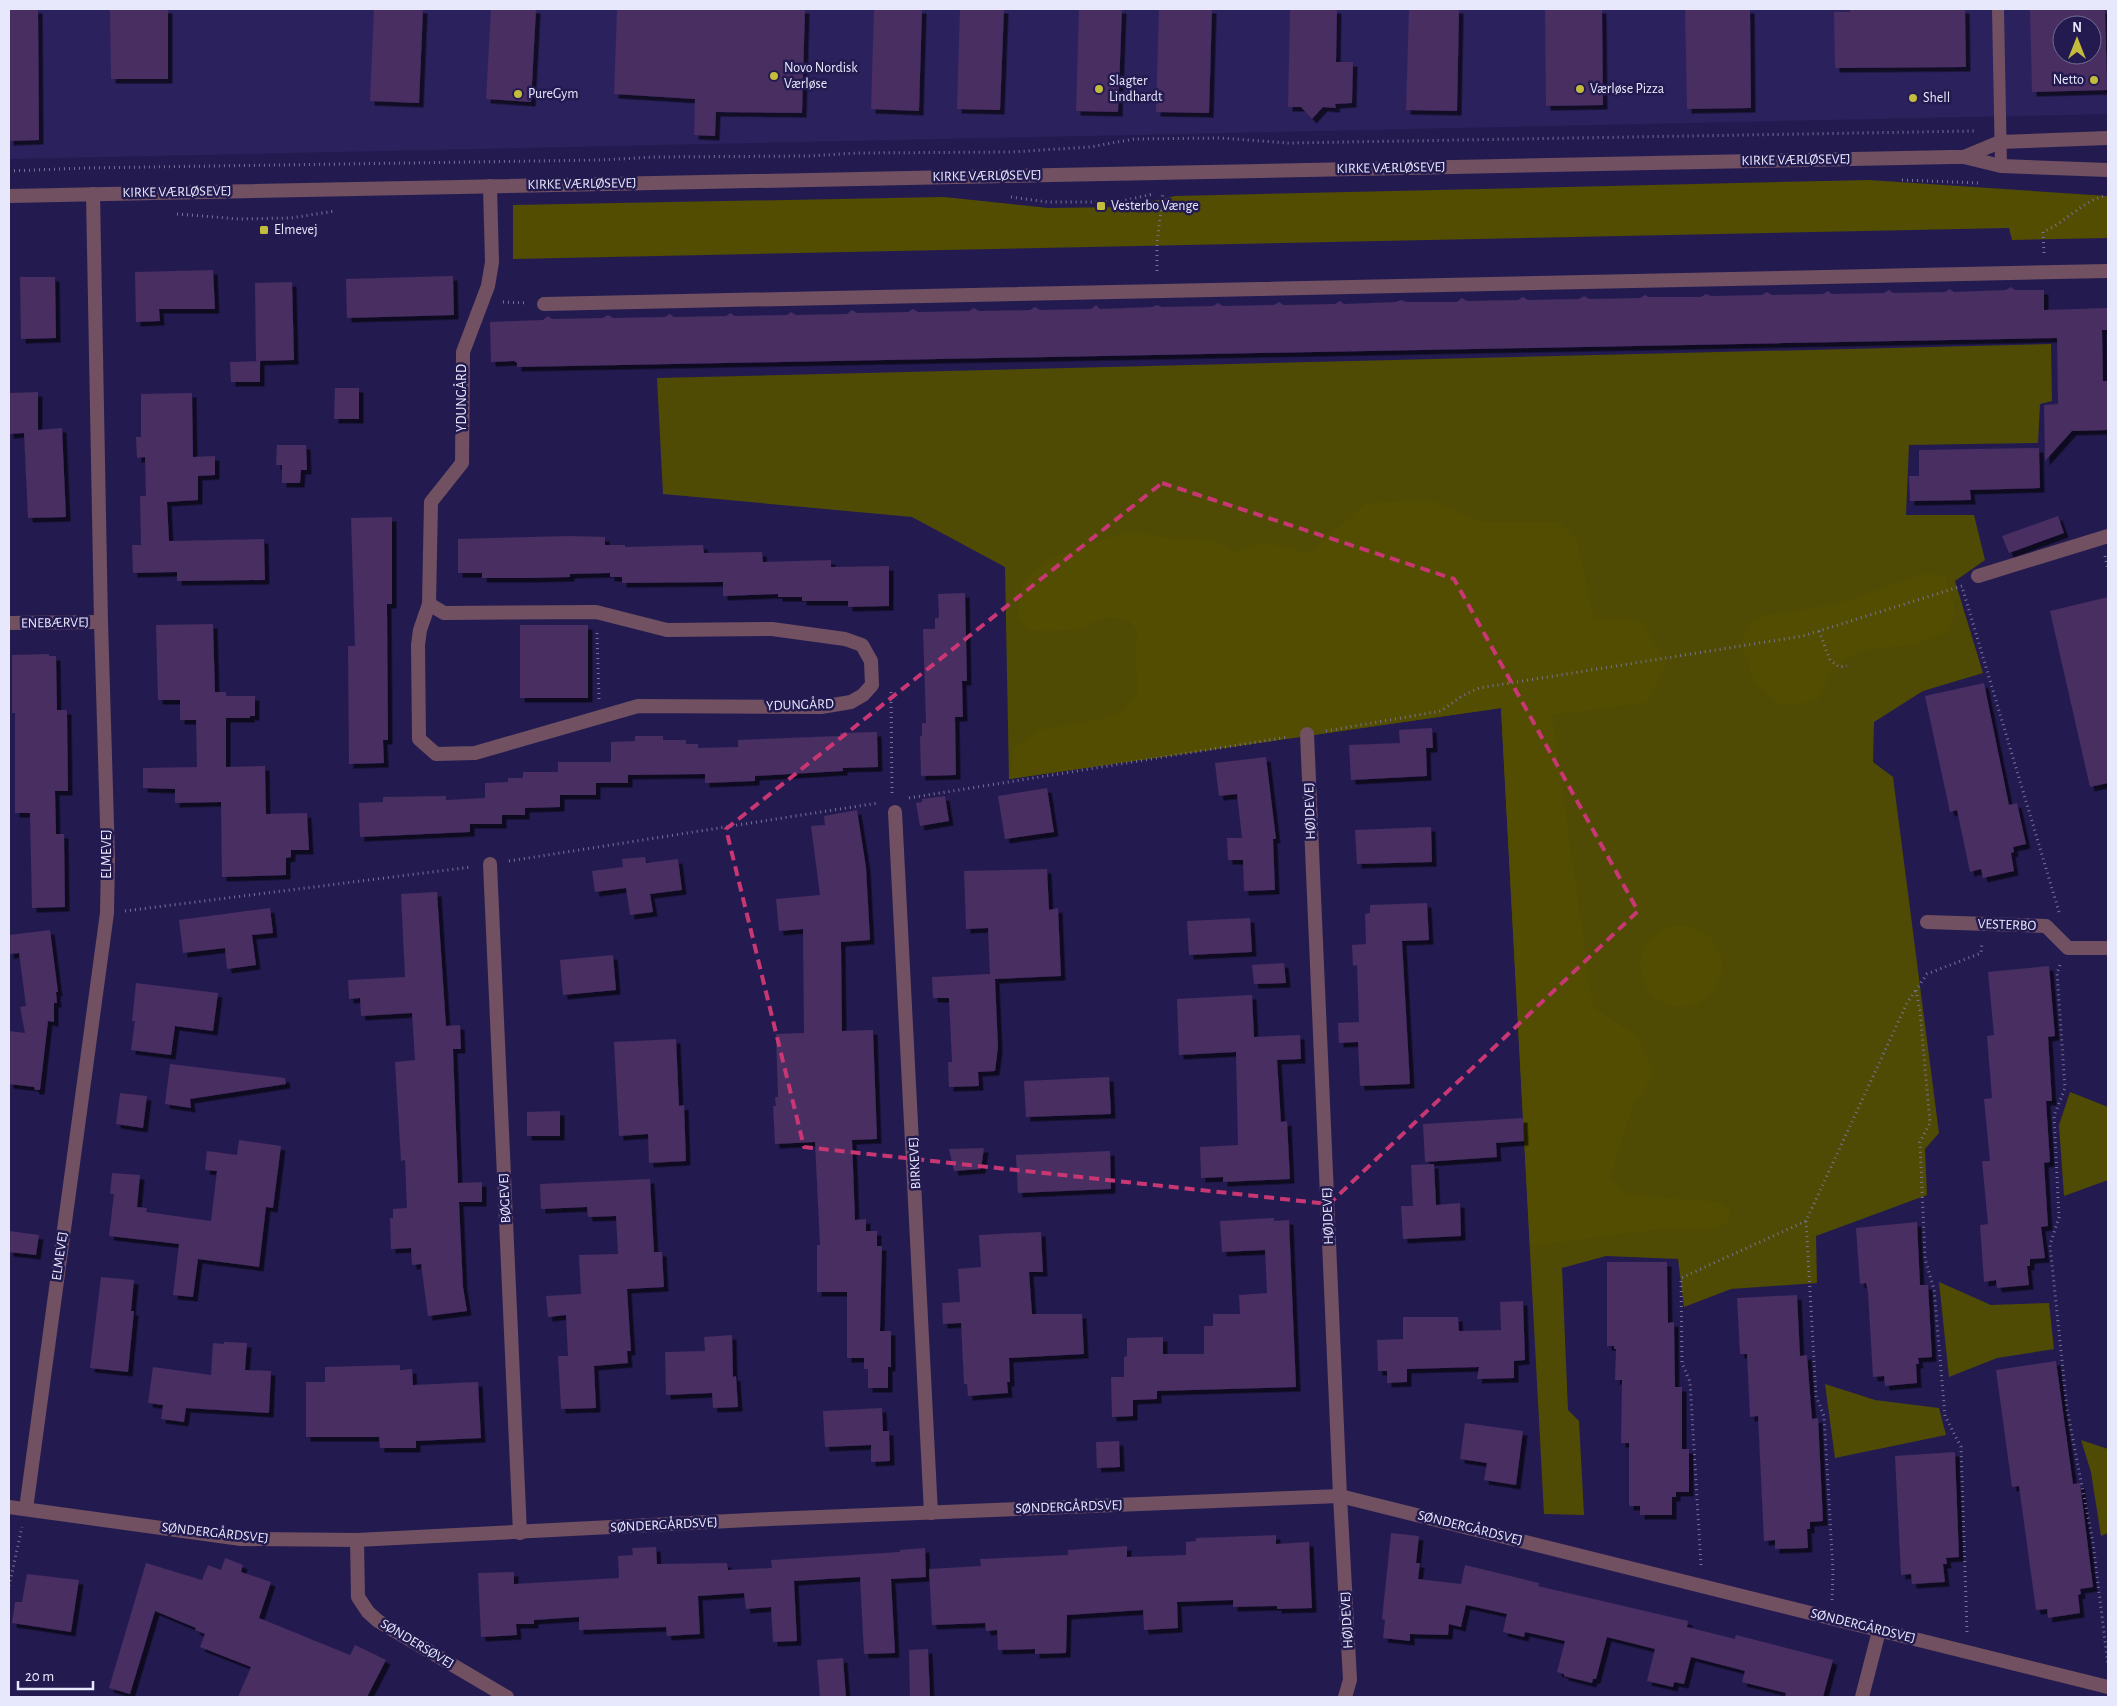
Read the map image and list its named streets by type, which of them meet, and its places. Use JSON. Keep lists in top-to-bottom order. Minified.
{"streets":{"street":["KIRKE VÆRLØSEVEJ","YDUNGÅRD","ENEBÆRVEJ","HØJDEVEJ","ELMEVEJ","VESTERBO","BIRKEVEJ","BØGEVEJ","SØNDERGÅRDSVEJ","SØNDERSØVEJ"]},"crossings":[["KIRKE VÆRLØSEVEJ","YDUNGÅRD"],["KIRKE VÆRLØSEVEJ","ELMEVEJ"],["ENEBÆRVEJ","ELMEVEJ"],["HØJDEVEJ","SØNDERGÅRDSVEJ"],["ELMEVEJ","SØNDERGÅRDSVEJ"],["BIRKEVEJ","SØNDERGÅRDSVEJ"],["BØGEVEJ","SØNDERGÅRDSVEJ"],["SØNDERGÅRDSVEJ","SØNDERSØVEJ"]],"places":{"other":["Novo Nordisk Værløse","Netto","Slagter Lindhardt","Værløse Pizza","PureGym","Shell"],"transit":["Vesterbo Vænge","Elmevej"]},"scale_bar":"20 m","north":"top"}
